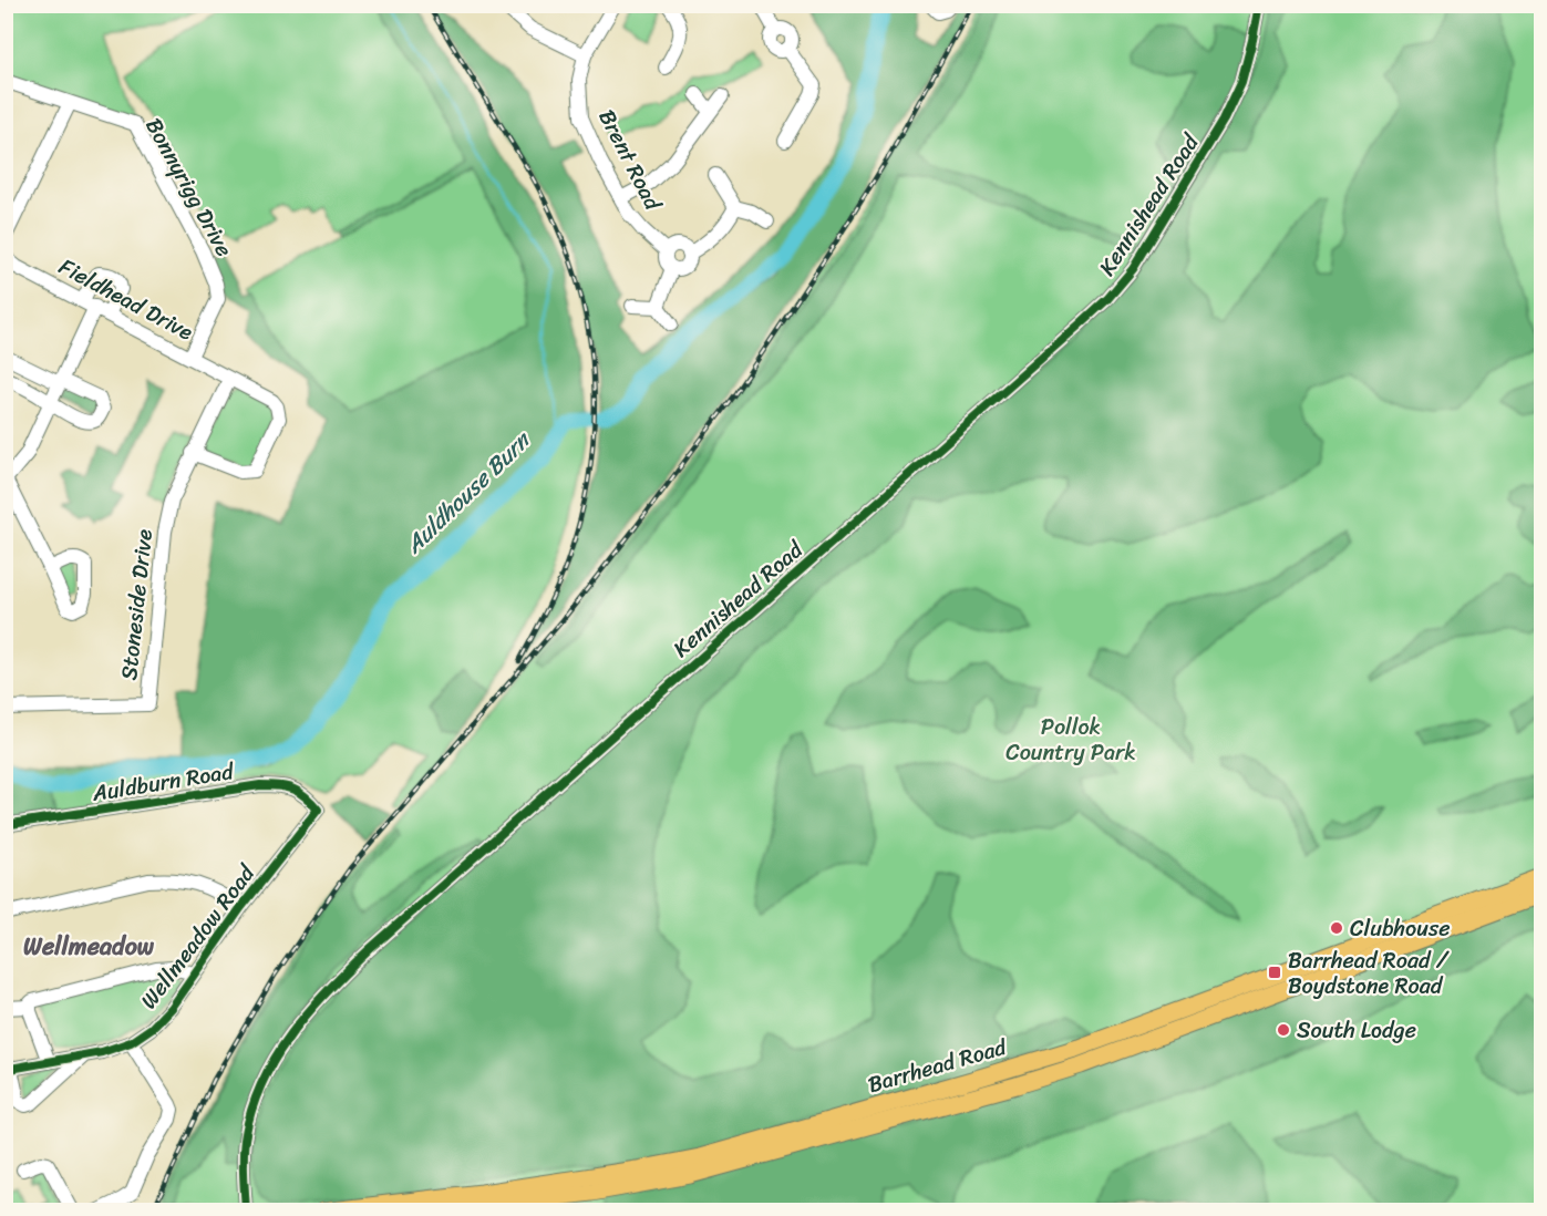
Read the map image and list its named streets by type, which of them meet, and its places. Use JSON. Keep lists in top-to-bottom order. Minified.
{"streets":{"main road":["Barrhead Road"],"street":["Brent Road","Bonnyrigg Drive","Kennishead Road","Fieldhead Drive","Stoneside Drive","Auldburn Road","Wellmeadow Road"]},"crossings":[["Bonnyrigg Drive","Fieldhead Drive"],["Fieldhead Drive","Stoneside Drive"],["Auldburn Road","Wellmeadow Road"]],"districts":["Wellmeadow"],"water":["Auldhouse Burn"],"parks":["Pollok Country Park"],"places":{"other":["Clubhouse","South Lodge"],"transit":["Barrhead Road / Boydstone Road"]}}
